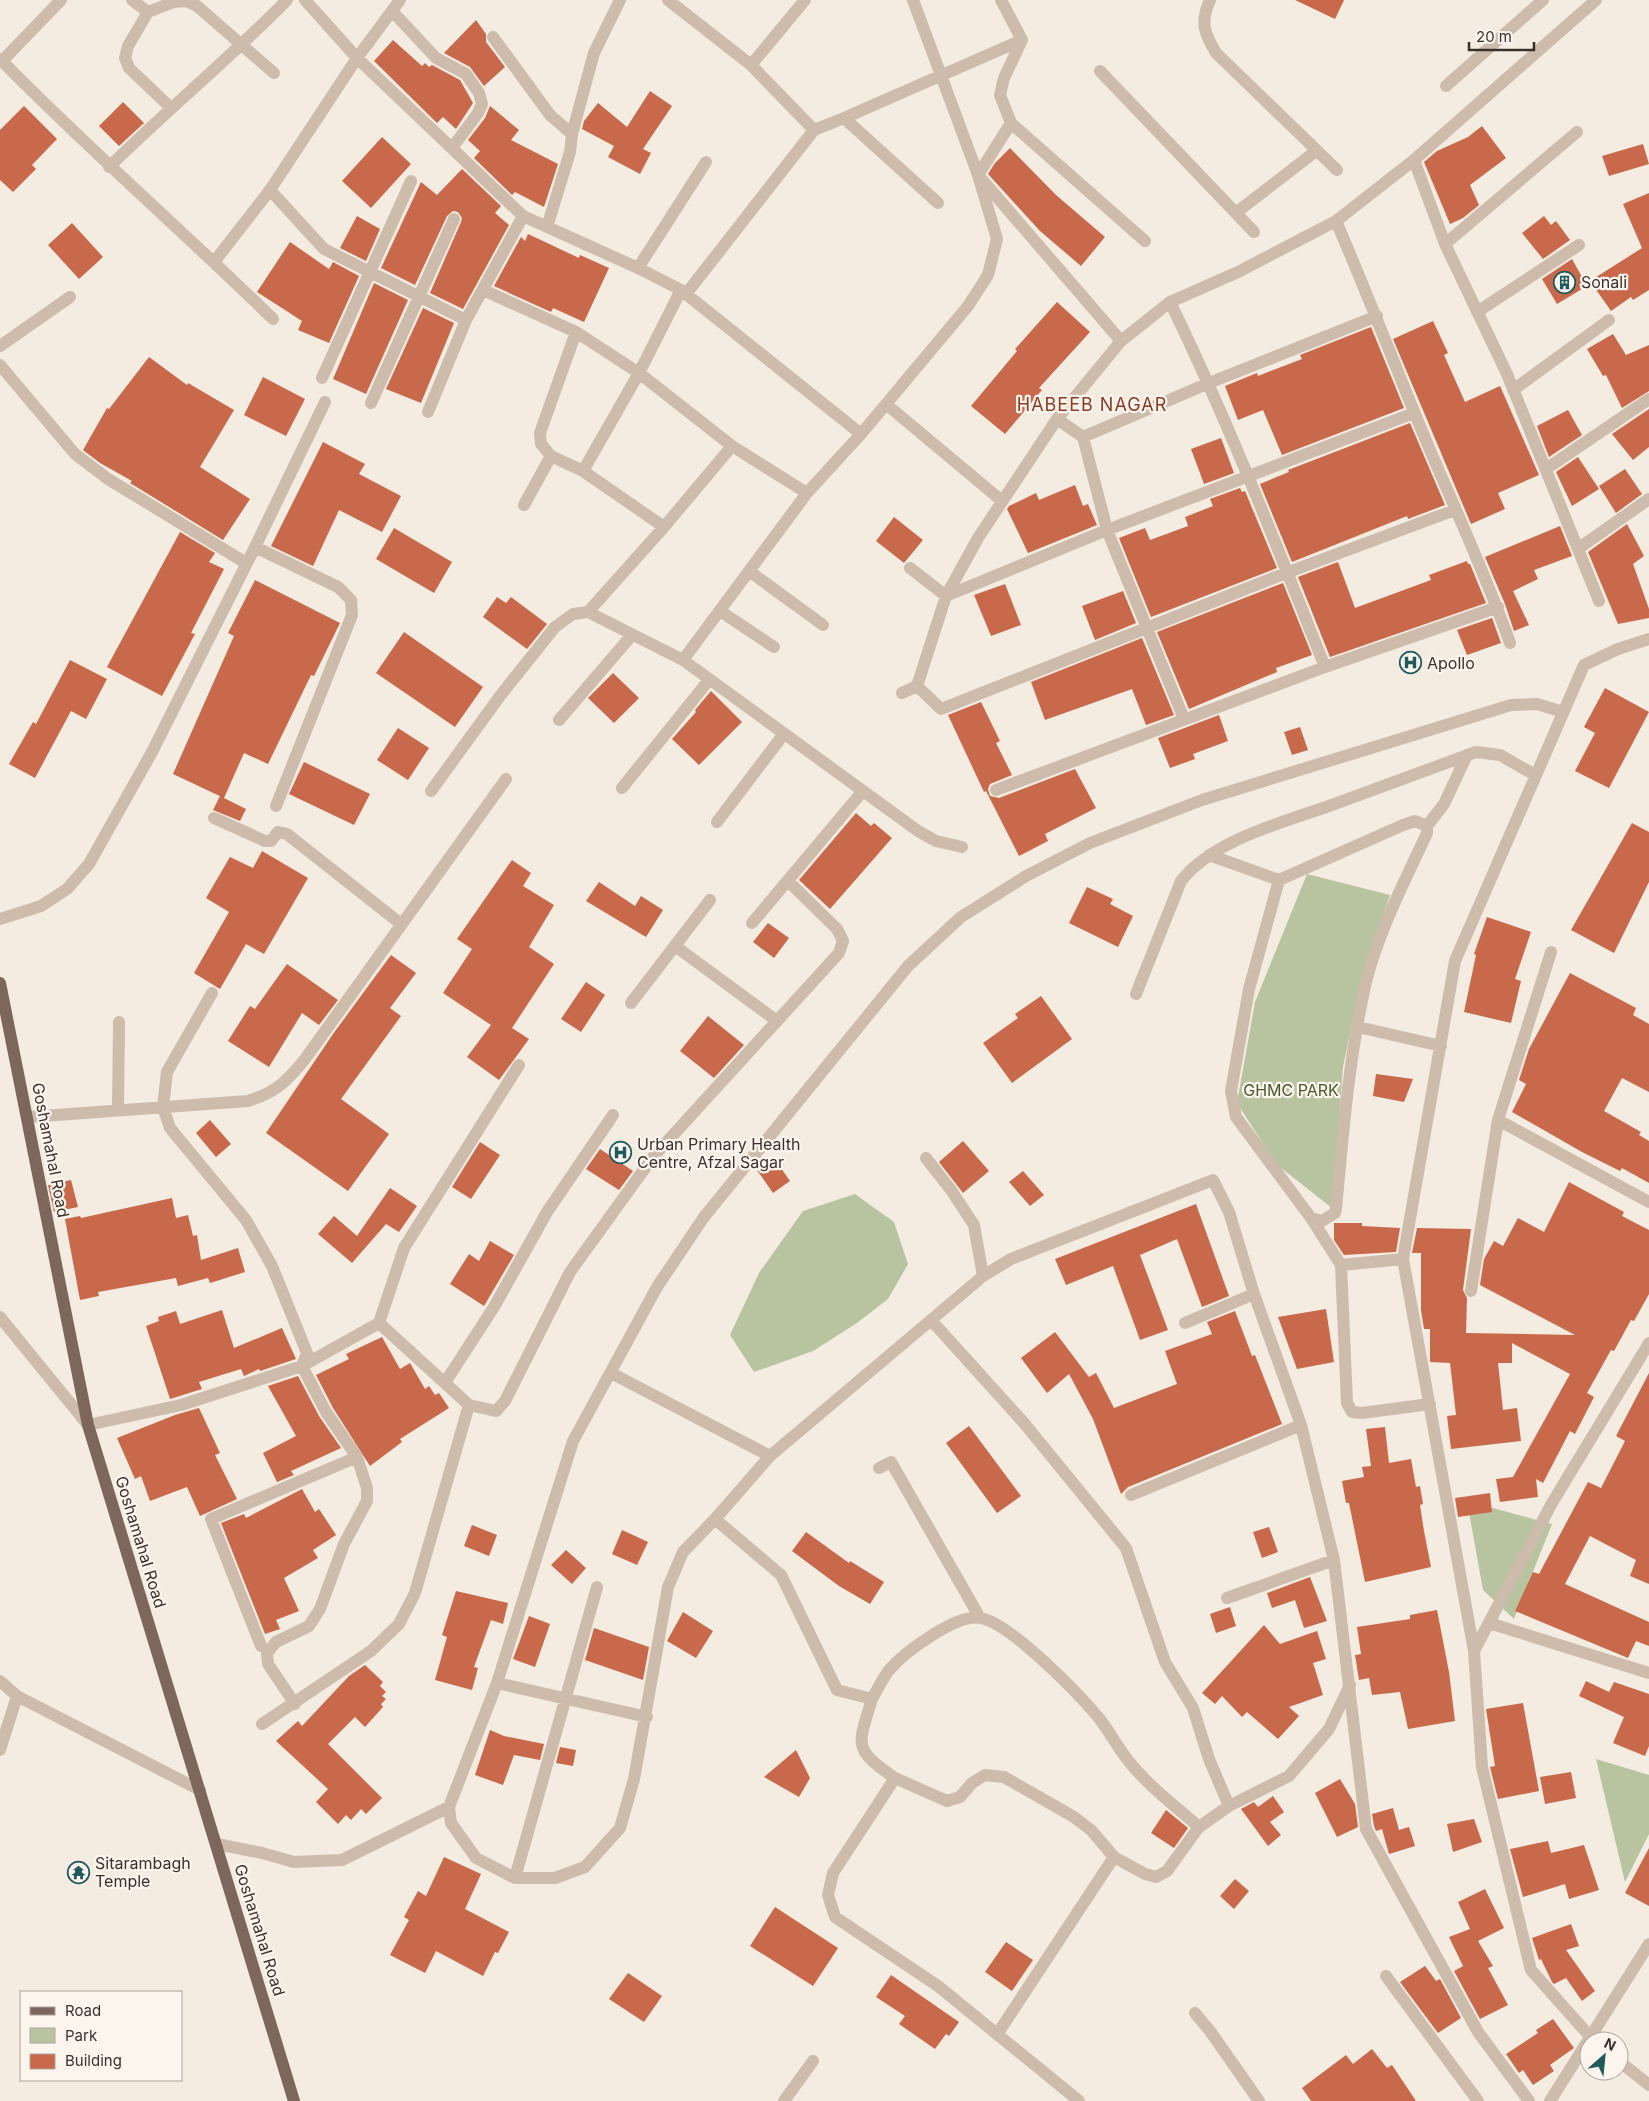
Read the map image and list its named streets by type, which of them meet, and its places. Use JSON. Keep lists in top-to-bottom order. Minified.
{"streets":{"main road":["Goshamahal Road"]},"districts":["HABEEB NAGAR"],"parks":["GHMC PARK"],"places":{"building":["Sonali"],"hospital":["Apollo","Urban Primary Health Centre, Afzal Sagar"],"temple":["Sitarambagh Temple"]},"legend":["Road","Park","Building"],"scale_bar":"20 m","north":"top right"}
